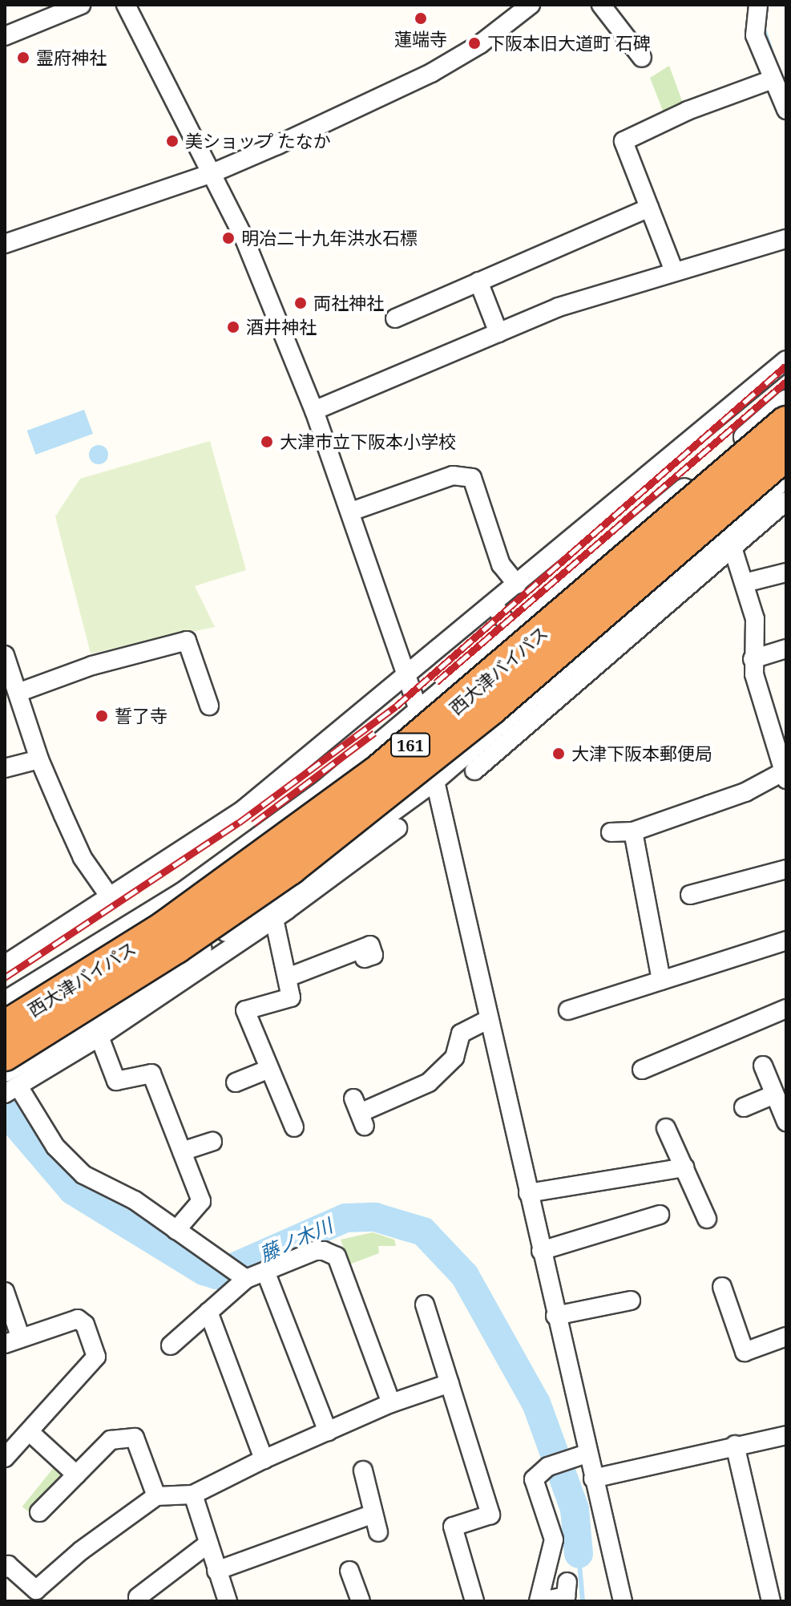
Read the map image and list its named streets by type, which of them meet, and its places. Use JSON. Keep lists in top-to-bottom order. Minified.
{"streets":{"highway":["西大津バイパス","161"]},"water":["藤ノ木川"],"places":["蓮端寺","下阪本旧大道町 石碑","霊府神社","美ショップ たなか","明冶二十九年洪水石標","両社神社","酒井神社","大津市立下阪本小学校","誓了寺","大津下阪本郵便局"]}
